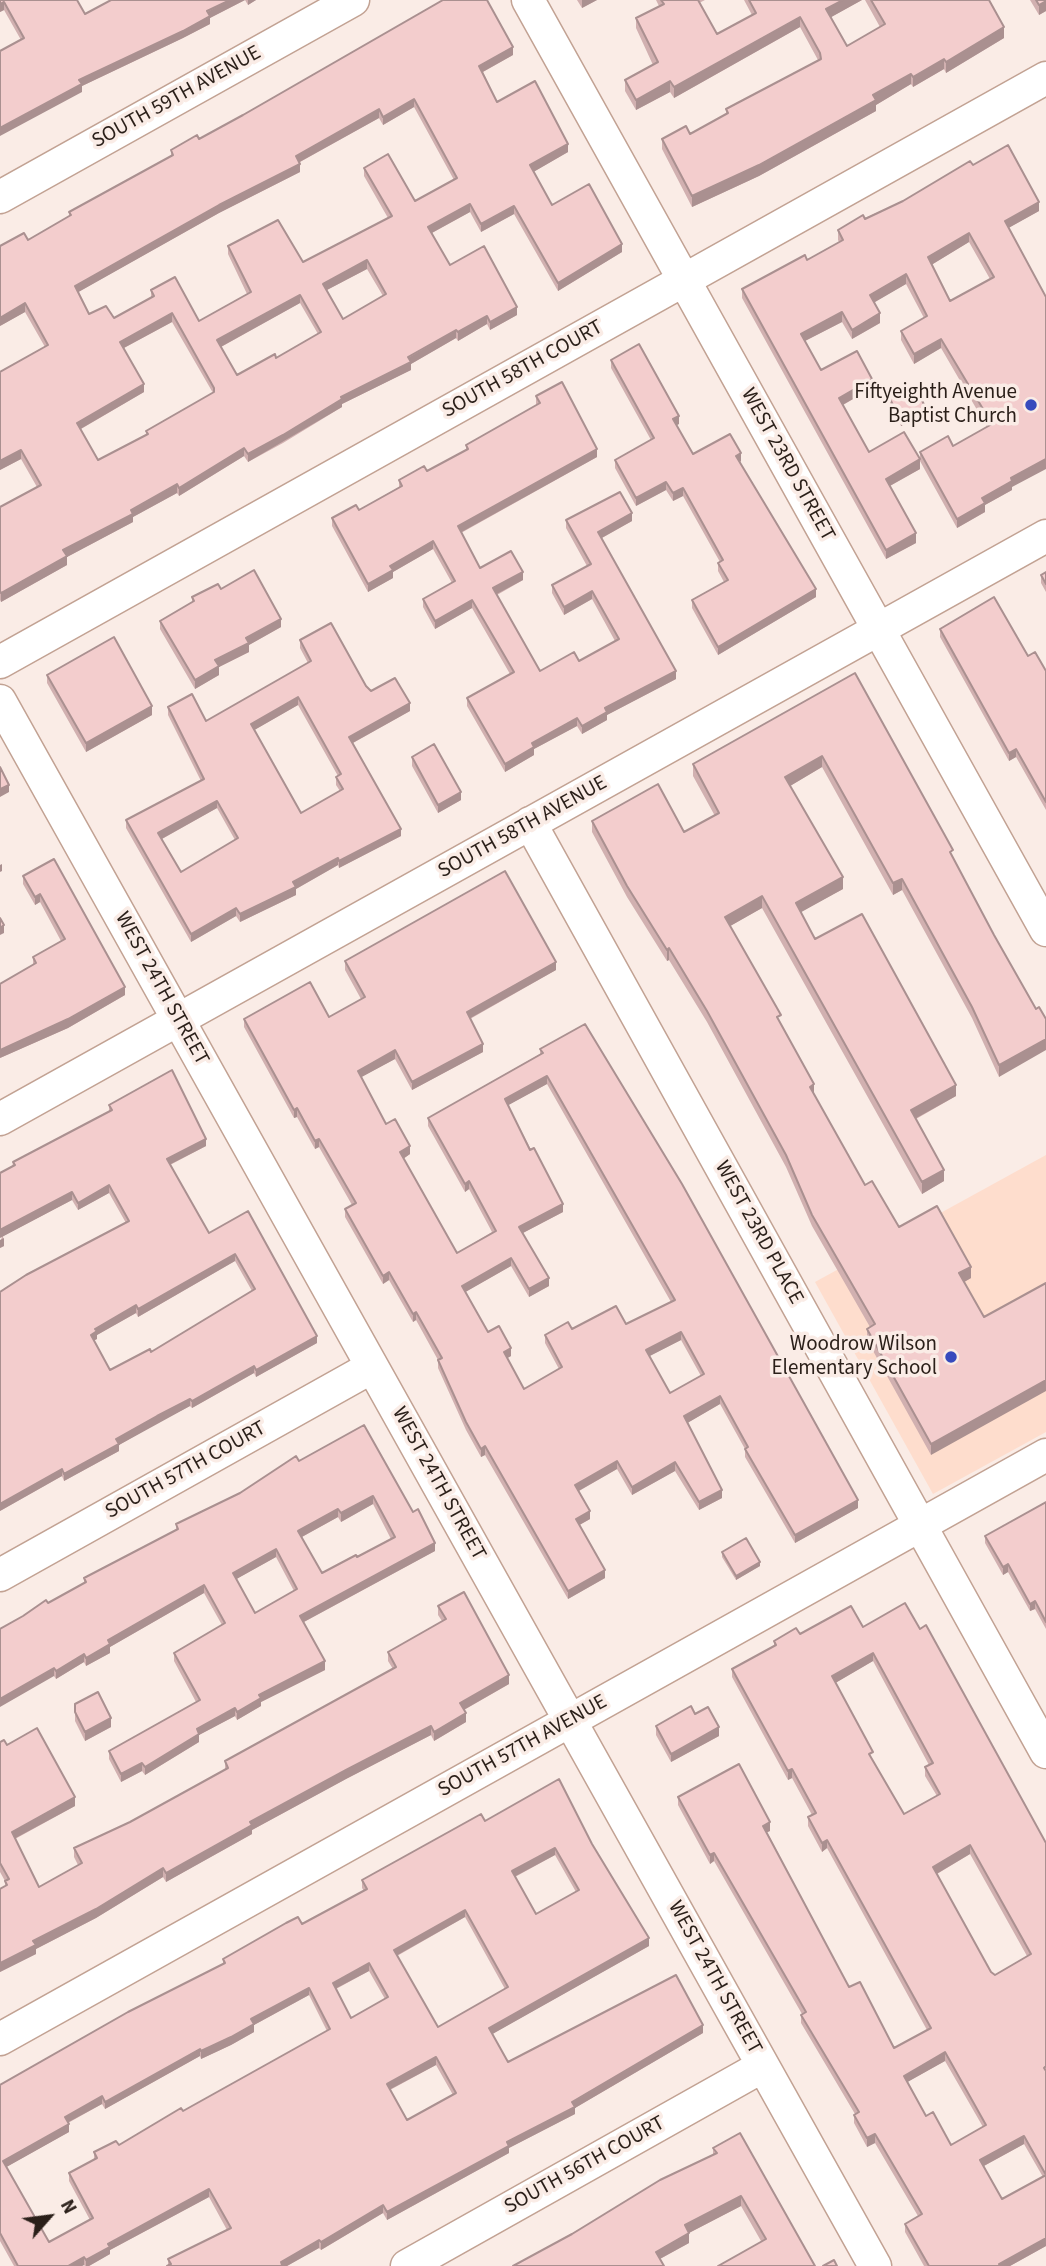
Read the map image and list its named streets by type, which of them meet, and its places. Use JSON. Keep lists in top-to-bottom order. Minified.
{"streets":{"street":["SOUTH 59TH AVENUE","SOUTH 58TH COURT","WEST 23RD STREET","SOUTH 58TH AVENUE","WEST 24TH STREET","WEST 23RD PLACE","SOUTH 57TH COURT","SOUTH 57TH AVENUE","SOUTH 56TH COURT"]},"crossings":[["SOUTH 58TH COURT","WEST 23RD STREET"],["WEST 23RD STREET","SOUTH 58TH AVENUE"],["SOUTH 58TH AVENUE","WEST 24TH STREET"],["SOUTH 58TH AVENUE","WEST 23RD PLACE"],["WEST 24TH STREET","SOUTH 57TH COURT"],["WEST 24TH STREET","SOUTH 57TH AVENUE"],["WEST 24TH STREET","SOUTH 56TH COURT"],["WEST 23RD PLACE","SOUTH 57TH AVENUE"]],"places":["Fiftyeighth Avenue Baptist Church","Woodrow Wilson Elementary School"],"north":"top right"}
